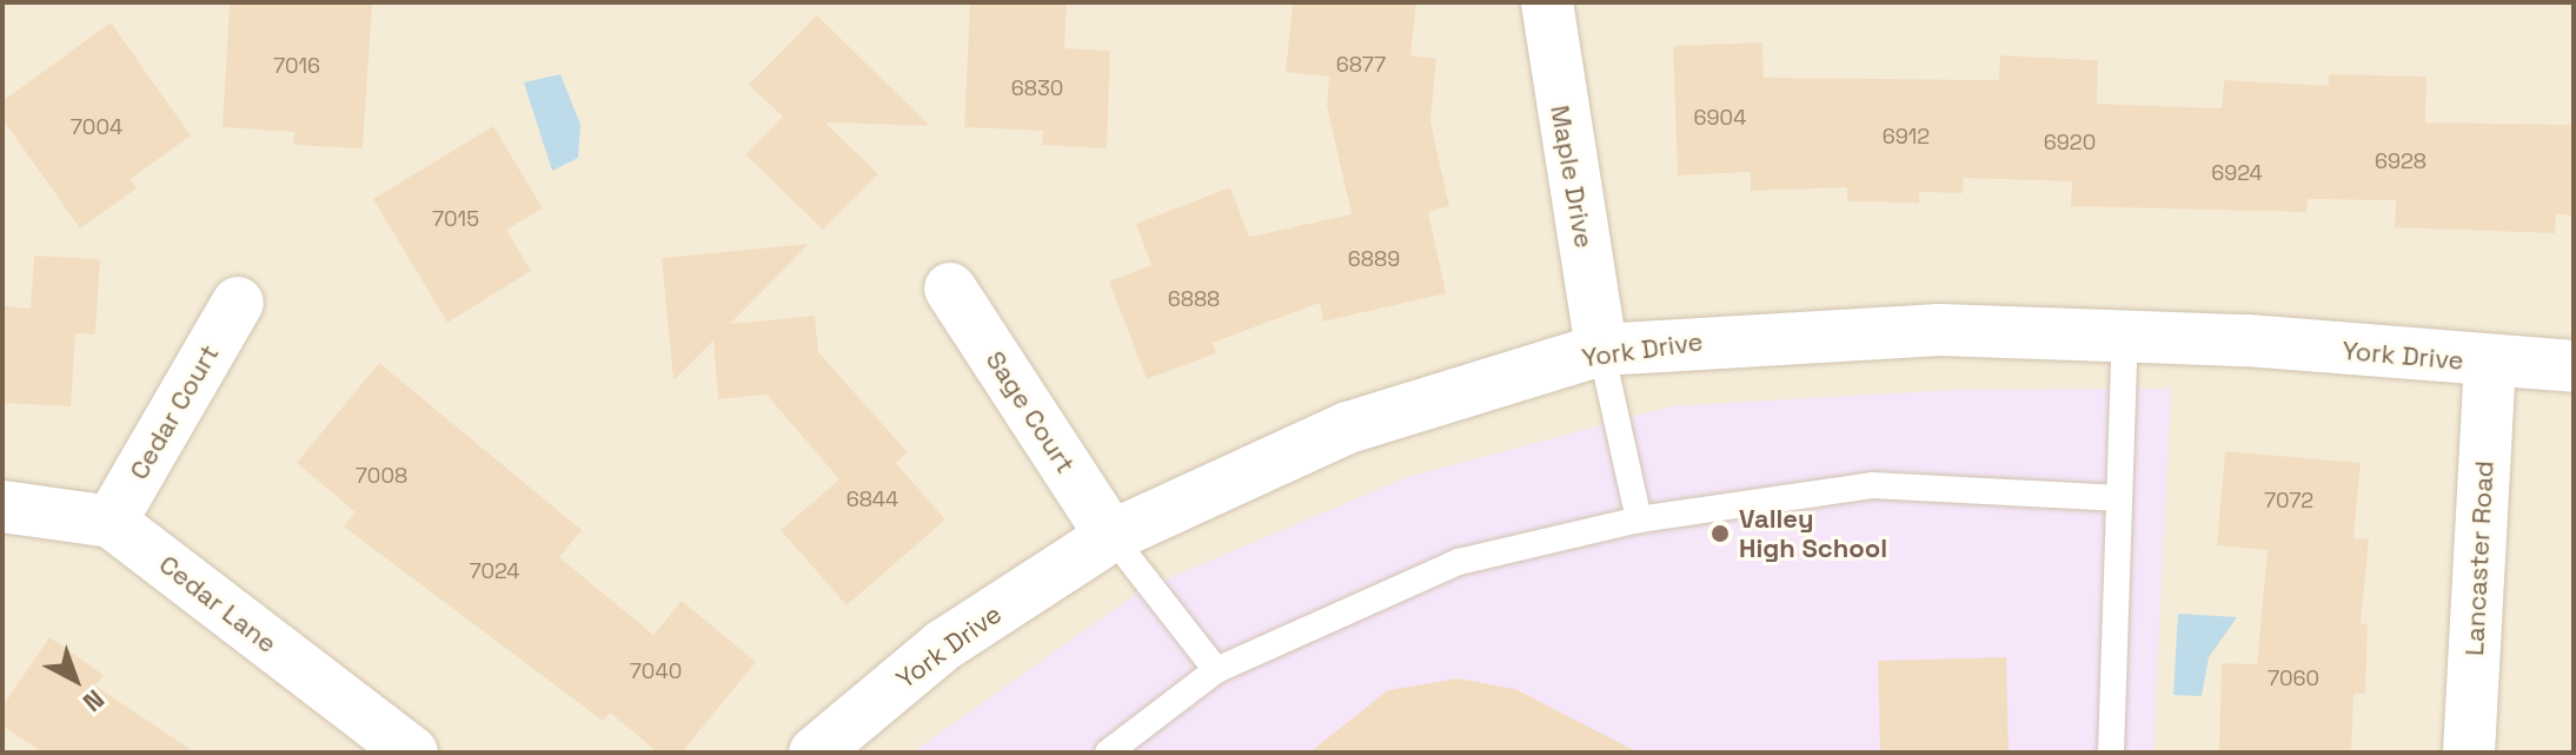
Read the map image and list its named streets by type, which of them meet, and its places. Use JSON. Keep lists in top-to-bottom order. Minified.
{"streets":{"street":["Maple Drive","York Drive","Cedar Court","Sage Court","Lancaster Road","Cedar Lane"]},"crossings":[["Maple Drive","York Drive"],["York Drive","Sage Court"],["York Drive","Lancaster Road"],["Cedar Court","Cedar Lane"]],"places":["Valley High School"],"house_numbers":["6877","7016","6830","6904","7004","6912","6920","6928","6924","7015","6889","6888","7008","6844","7072","7024","7040","7060"],"north":"bottom right"}
